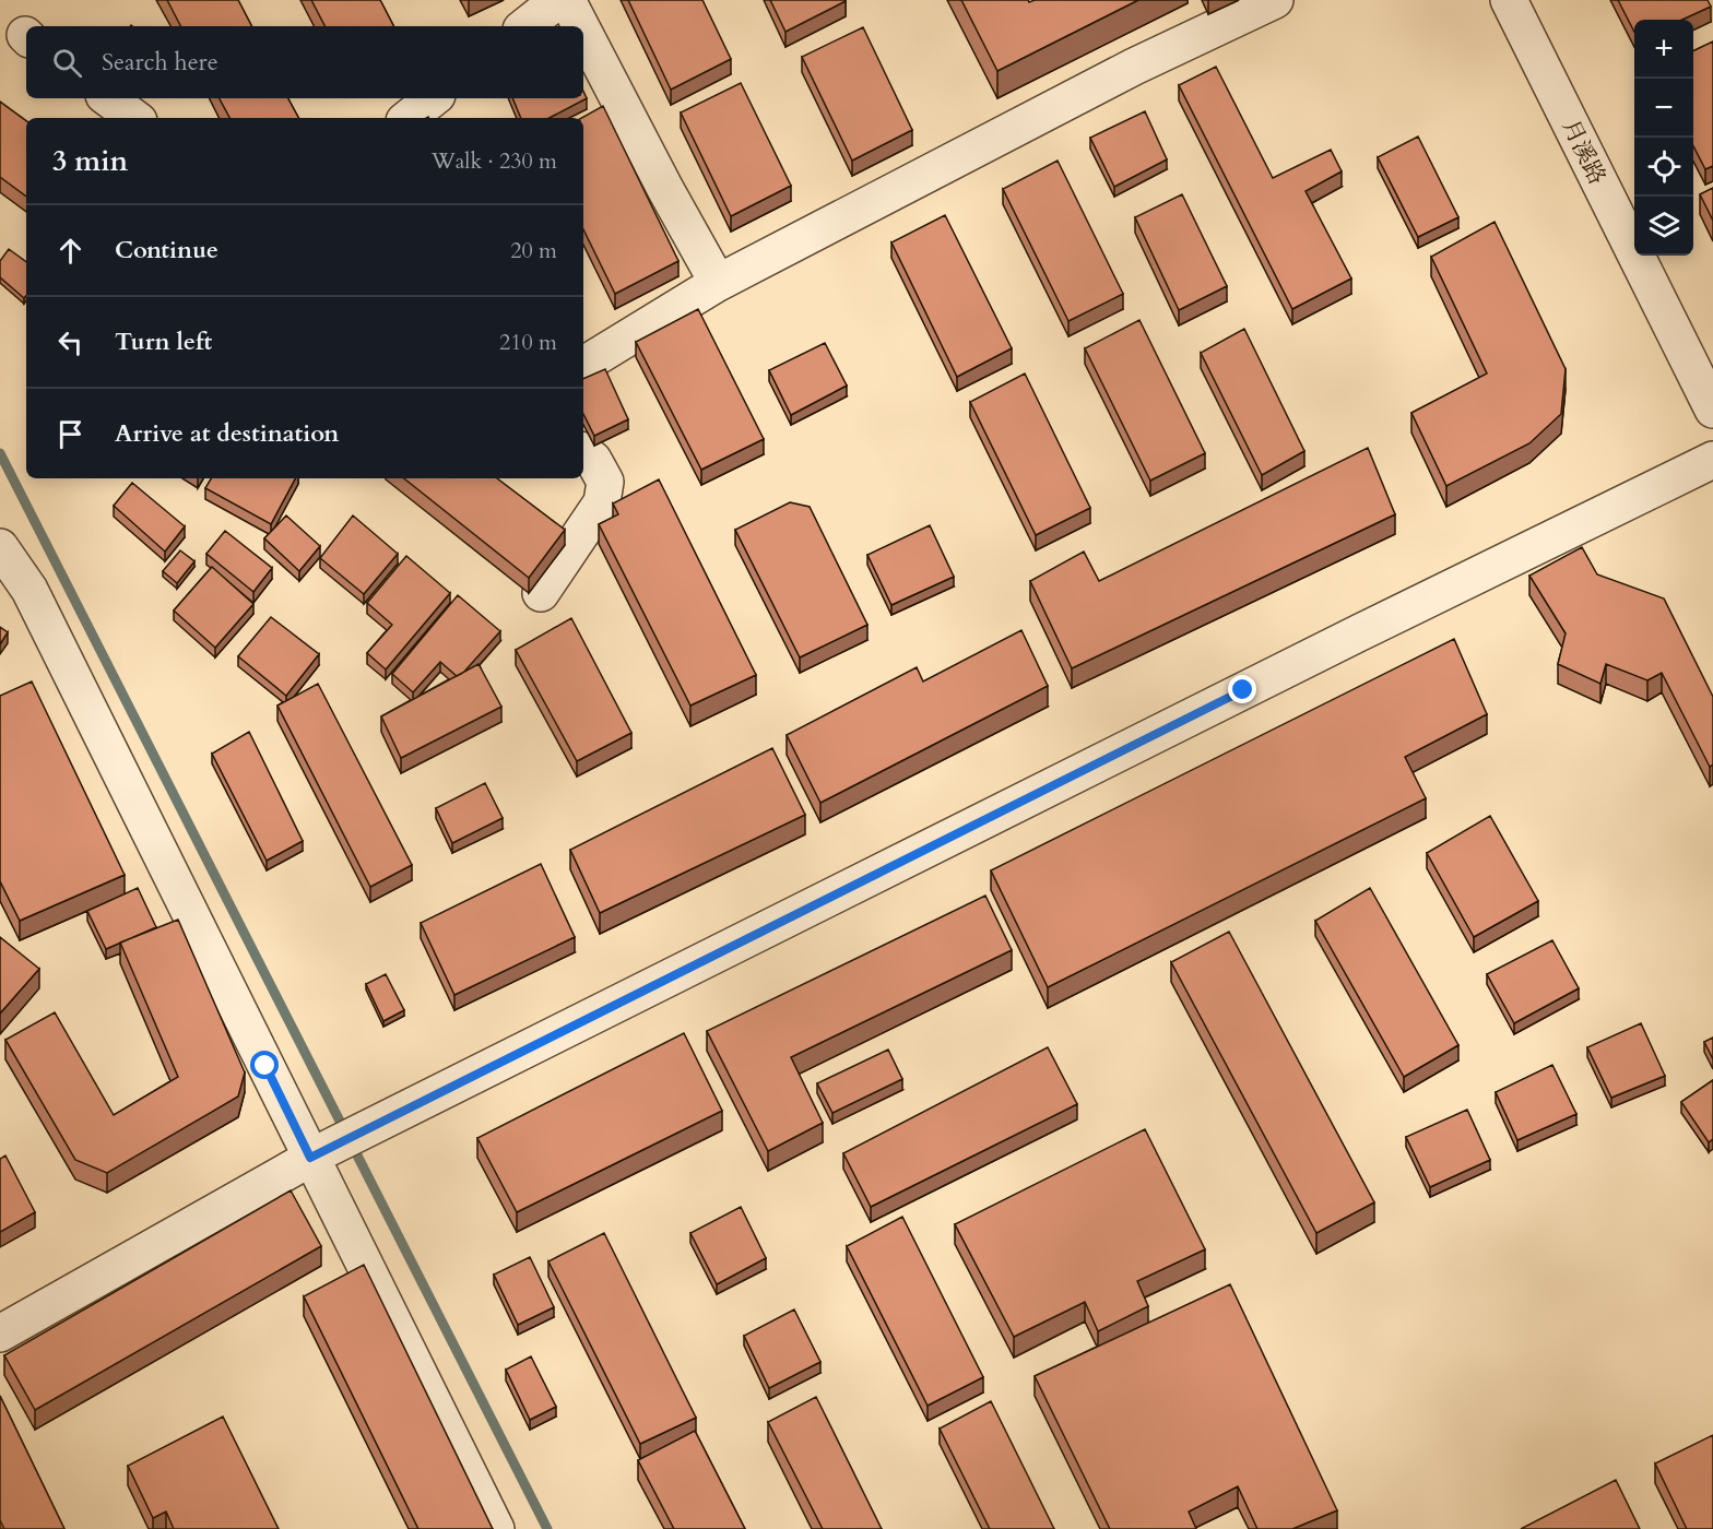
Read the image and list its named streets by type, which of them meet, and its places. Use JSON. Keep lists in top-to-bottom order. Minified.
{"streets":{"street":["月溪路"]},"page":{"map_buttons":["+","−"],"search":"Search here","heading":["3 min","Walk · 230 m"],"list":[["Continue","20 m"],["Turn left","210 m"],"Arrive at destination"]}}
